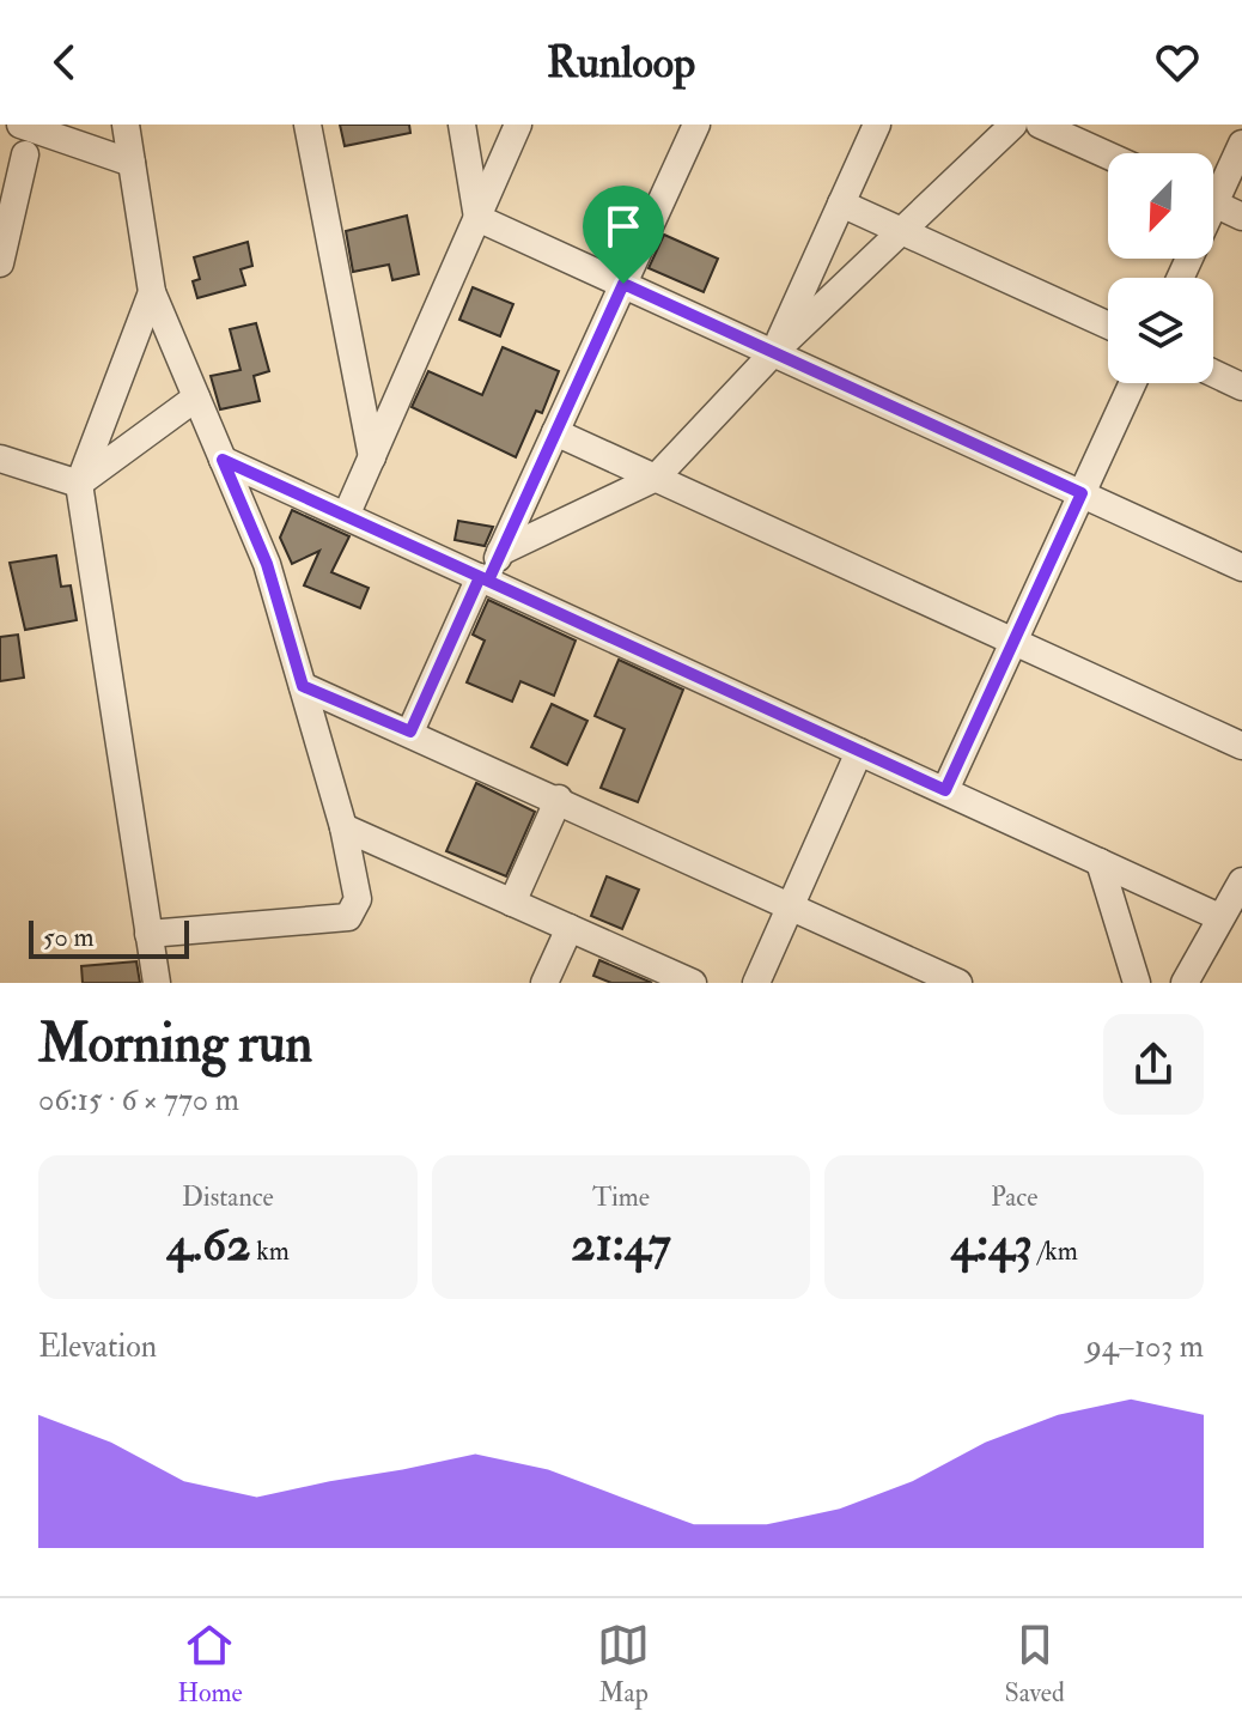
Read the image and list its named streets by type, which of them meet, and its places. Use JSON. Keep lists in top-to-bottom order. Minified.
{"scale_bar":"50 m","north":"bottom left","page":{"header":"Runloop","scale":"50 m","heading":["Morning run","06:15 · 6 × 770 m"],"stats":[["Distance","4.62 km"],["Time","21:47"],["Pace","4:43 /km"]],"chart":["Elevation","94–103 m"],"tabs":["Home","Map","Saved"]}}
